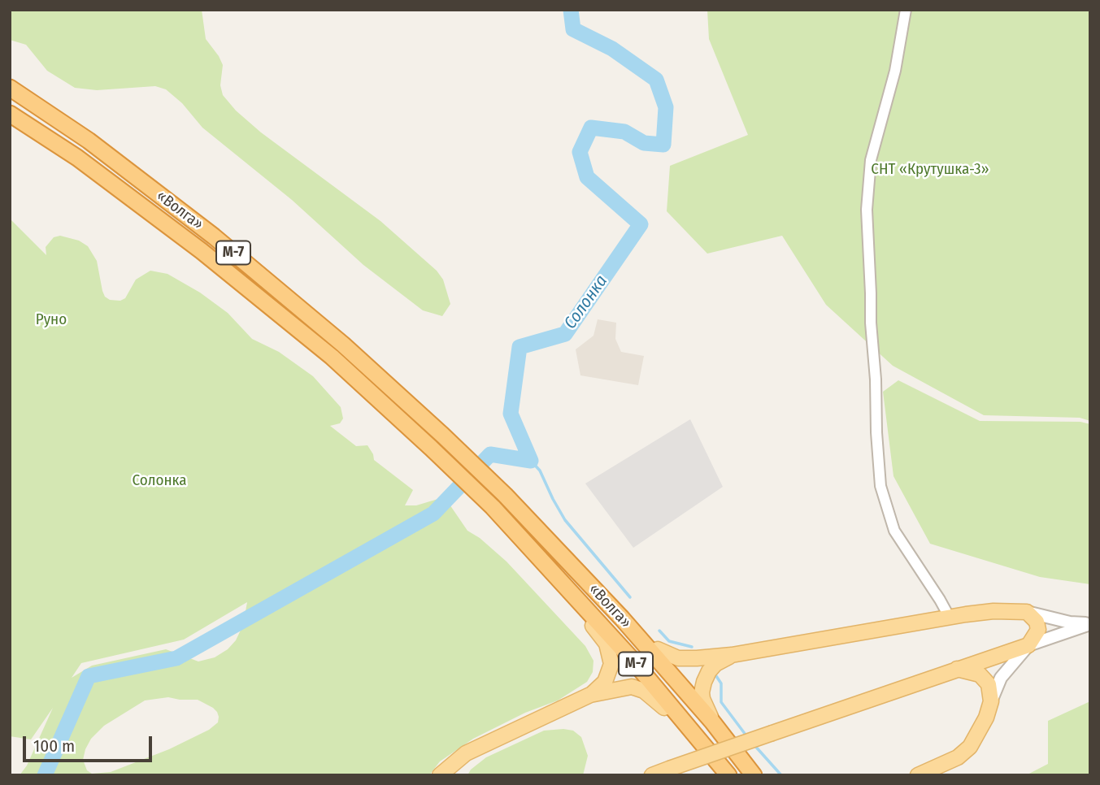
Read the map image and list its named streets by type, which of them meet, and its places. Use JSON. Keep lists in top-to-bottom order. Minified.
{"streets":{"highway":["«Волга»","М-7"]},"water":["Солонка"],"parks":["СНТ «Крутушка-3»","Руно","Солонка"],"scale_bar":"100 m"}
